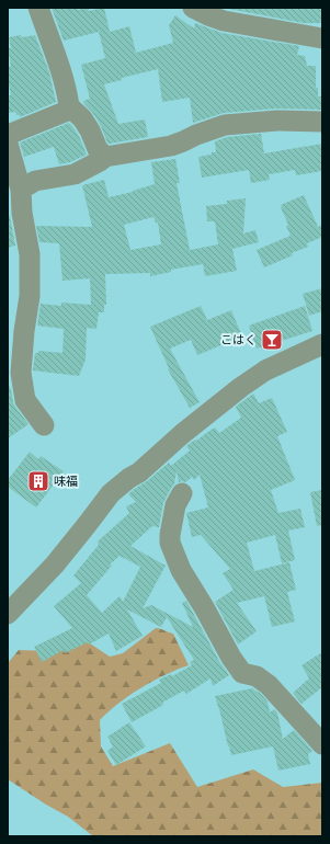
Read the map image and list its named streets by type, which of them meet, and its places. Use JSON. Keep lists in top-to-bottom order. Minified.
{"places":{"bar":["こはく"],"building":["味福"]}}
